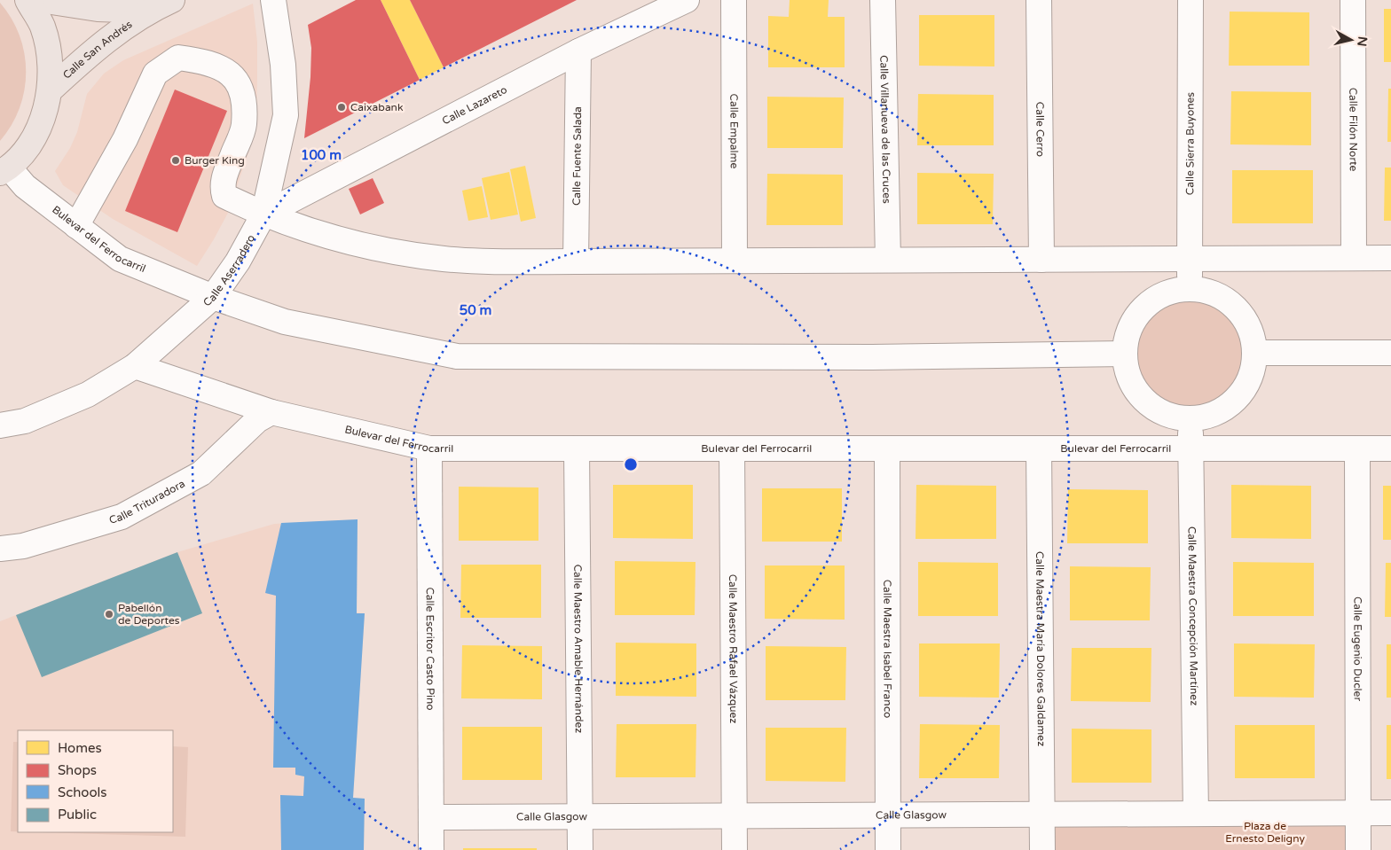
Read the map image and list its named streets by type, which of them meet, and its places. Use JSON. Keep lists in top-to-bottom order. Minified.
{"streets":{"main road":["Calle San Andrés"],"street":["Calle Lazareto","Calle Cerro","Calle Filón Norte","Calle Empalme","Calle Villanueva de las Cruces","Calle Sierra Buyones","Calle Fuente Salada","Bulevar del Ferrocarril","Calle Aserradero","Calle Trituradora","Calle Maestra Concepción Martínez","Calle Maestro Rafael Vázquez","Calle Maestra Isabel Franco","Calle Maestra María Dolores Galdamez","Calle Eugenio Ducler","Calle Escritor Casto Pino","Calle Maestro Amable Hernández","Calle Glasgow"]},"crossings":[["Calle Lazareto","Calle Fuente Salada"],["Calle Lazareto","Calle Aserradero"],["Calle Sierra Buyones","Bulevar del Ferrocarril"],["Calle Sierra Buyones","Calle Maestra Concepción Martínez"],["Bulevar del Ferrocarril","Calle Aserradero"],["Bulevar del Ferrocarril","Calle Trituradora"],["Bulevar del Ferrocarril","Calle Maestra Concepción Martínez"],["Bulevar del Ferrocarril","Calle Maestro Rafael Vázquez"],["Bulevar del Ferrocarril","Calle Maestra Isabel Franco"],["Bulevar del Ferrocarril","Calle Maestra María Dolores Galdamez"],["Bulevar del Ferrocarril","Calle Eugenio Ducler"],["Bulevar del Ferrocarril","Calle Escritor Casto Pino"],["Bulevar del Ferrocarril","Calle Maestro Amable Hernández"],["Calle Maestra Concepción Martínez","Calle Glasgow"],["Calle Maestro Rafael Vázquez","Calle Glasgow"],["Calle Maestra Isabel Franco","Calle Glasgow"],["Calle Maestra María Dolores Galdamez","Calle Glasgow"],["Calle Eugenio Ducler","Calle Glasgow"],["Calle Escritor Casto Pino","Calle Glasgow"],["Calle Maestro Amable Hernández","Calle Glasgow"]],"parks":["Plaza de Ernesto Deligny"],"places":["Caixabank","Burger King","Pabellón de Deportes"],"legend":["Homes","Shops","Schools","Public"],"north":"right","rings":["100 m","50 m"]}
